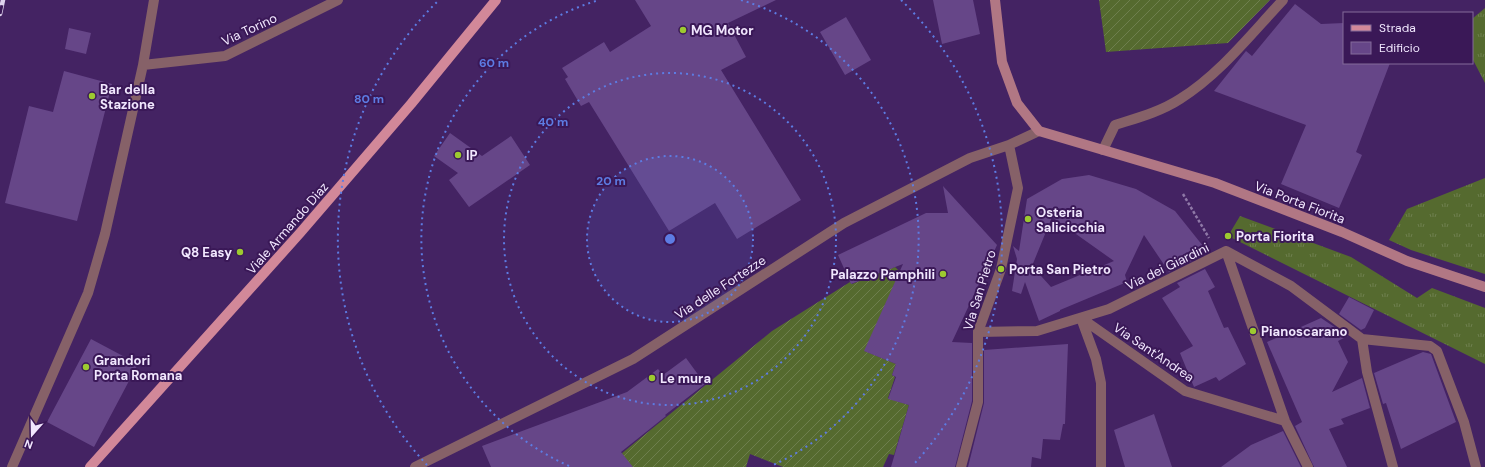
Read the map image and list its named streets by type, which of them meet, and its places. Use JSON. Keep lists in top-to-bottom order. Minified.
{"streets":{"main road":["Via Porta Fiorita","Viale Armando Diaz"],"street":["Via Torino","Via dei Giardini","Via delle Fortezze","Via San Pietro","Via Sant'Andrea"]},"crossings":[["Via Porta Fiorita","Via delle Fortezze"],["Via dei Giardini","Via San Pietro"],["Via dei Giardini","Via Sant'Andrea"],["Via delle Fortezze","Via San Pietro"]],"places":["MG Motor","Bar della Stazione","IP","Osteria Salicicchia","Porta Fiorita","Q8 Easy","Porta San Pietro","Palazzo Pamphili","Pianoscarano","Grandori Porta Romana","Le mura"],"legend":["Strada","Edificio"],"north":"bottom","rings":["60 m","80 m","40 m","20 m"]}
